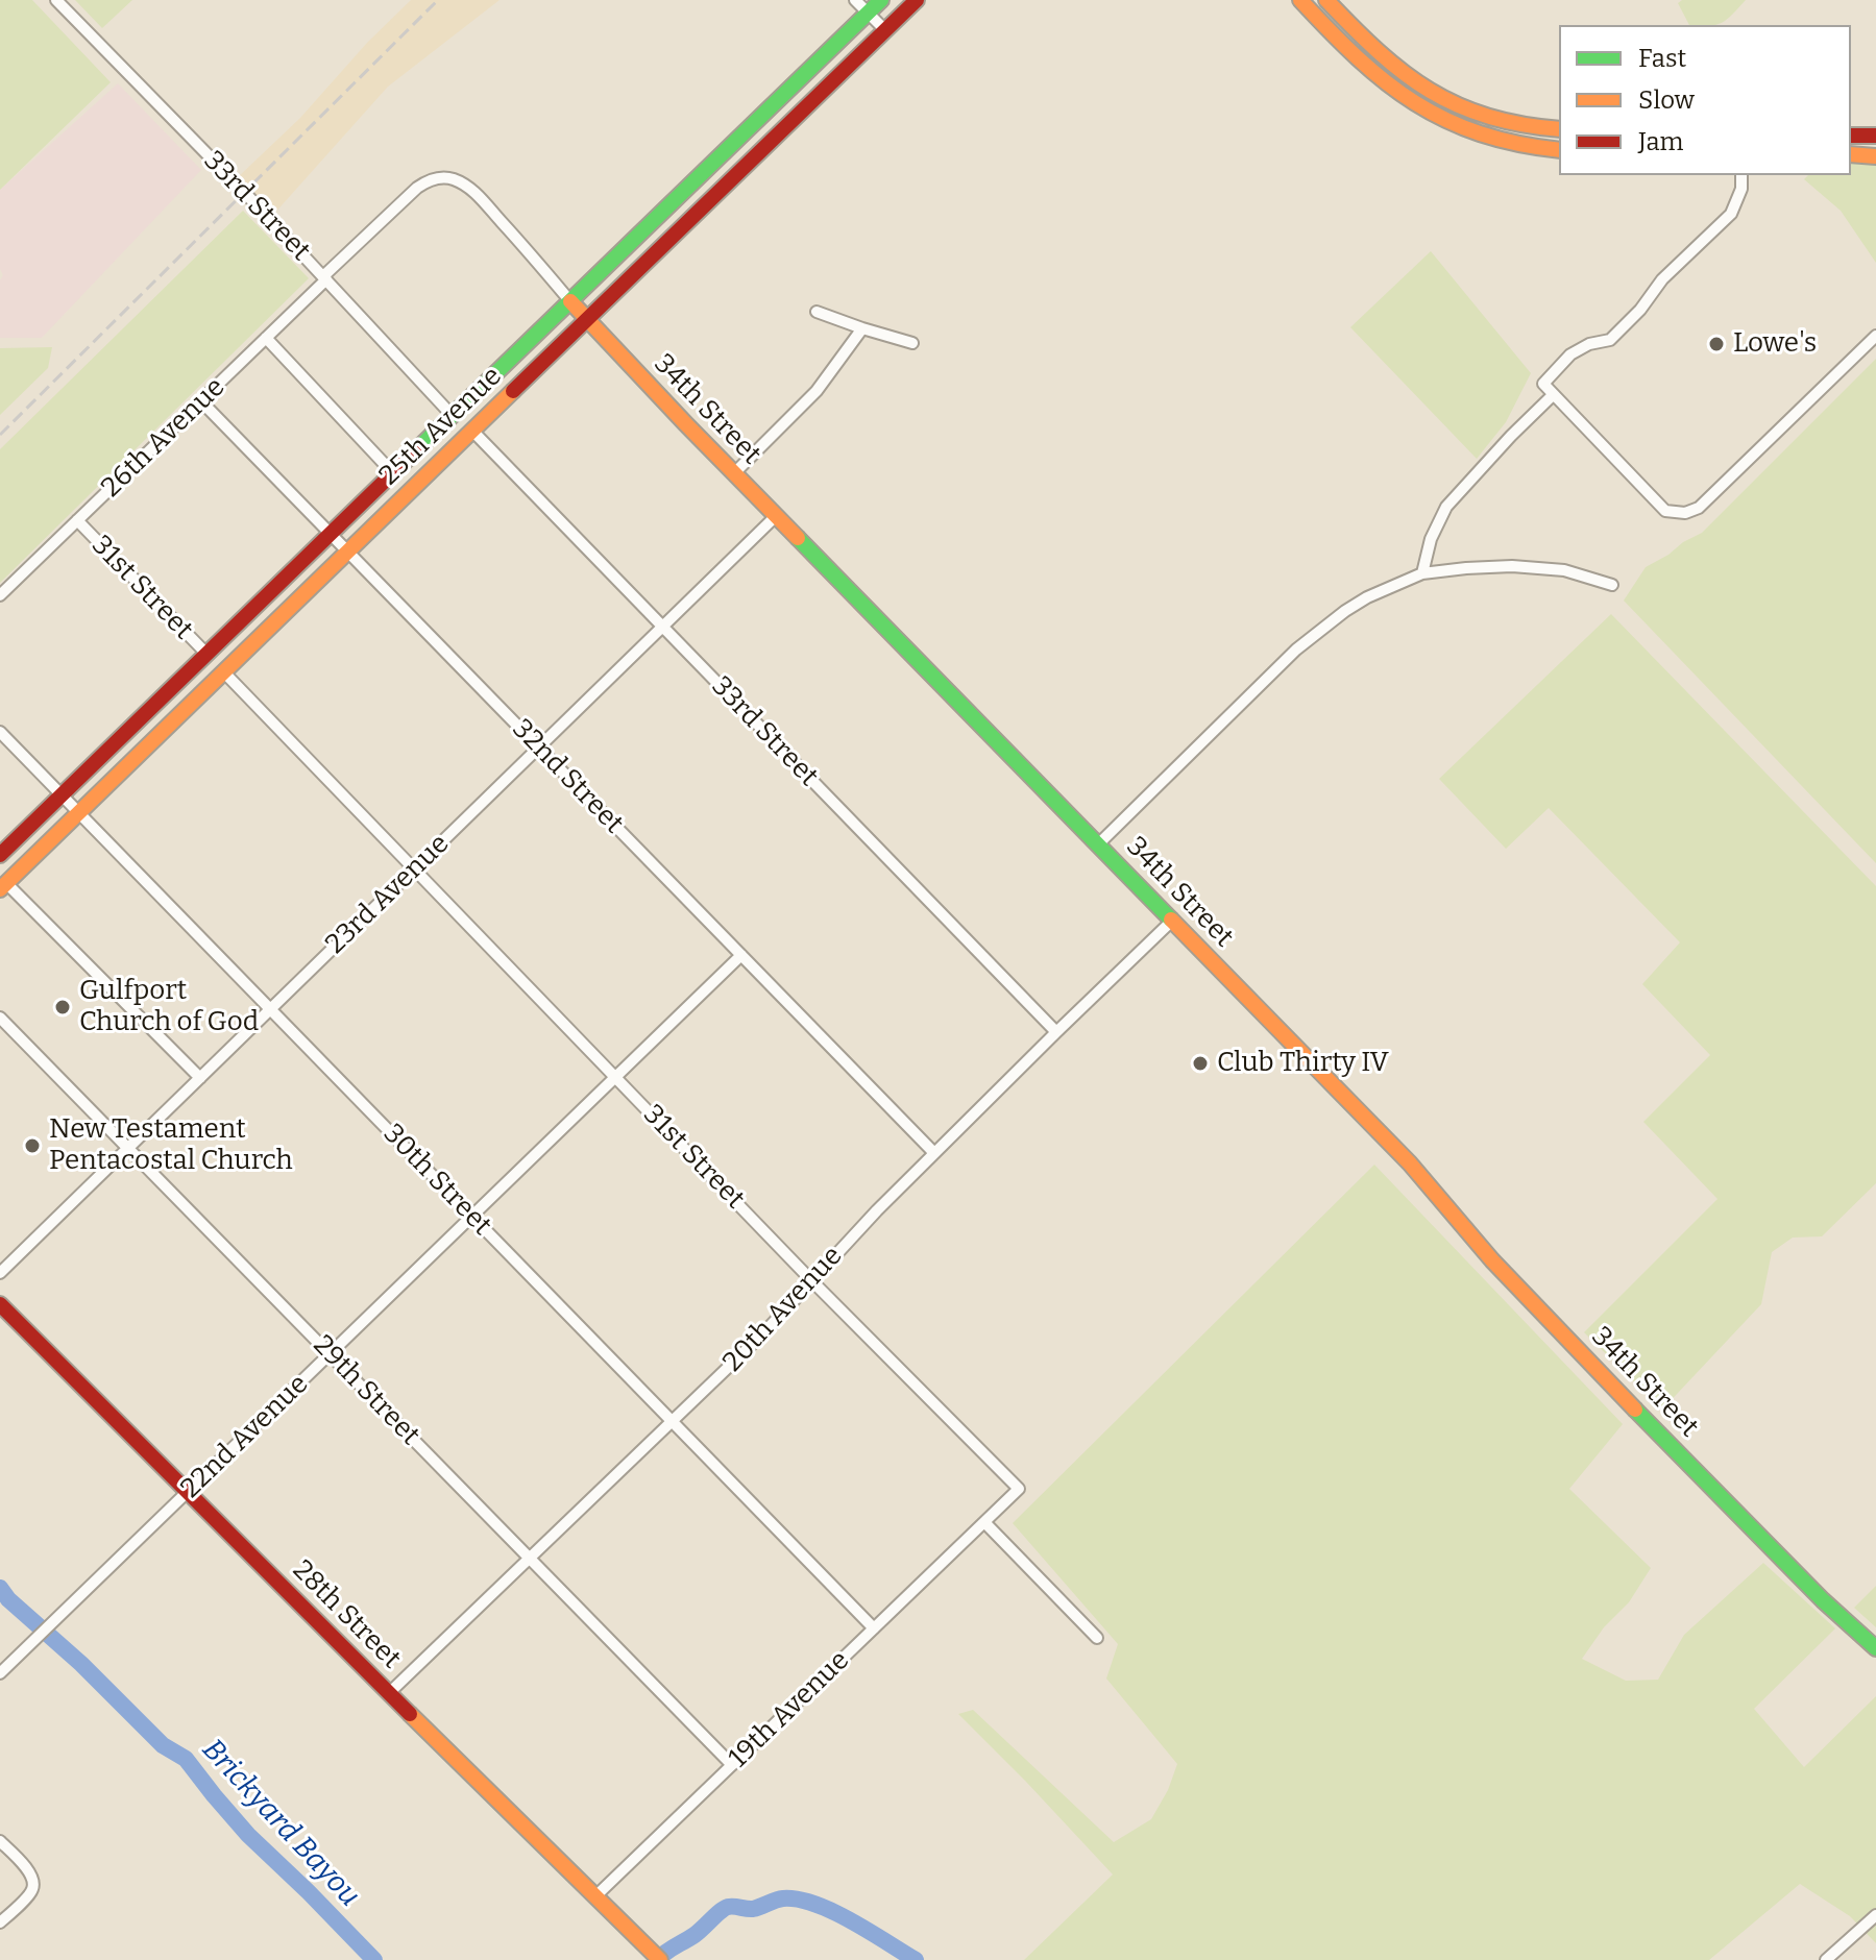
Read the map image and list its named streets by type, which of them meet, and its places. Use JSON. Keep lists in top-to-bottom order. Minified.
{"streets":{"main road":["34th Street","25th Avenue","28th Street"],"street":["33rd Street","26th Avenue","31st Street","32nd Street","23rd Avenue","30th Street","20th Avenue","29th Street","22nd Avenue","19th Avenue"]},"crossings":[["33rd Street","25th Avenue"],["33rd Street","26th Avenue"],["33rd Street","23rd Avenue"],["33rd Street","20th Avenue"],["34th Street","25th Avenue"],["34th Street","26th Avenue"],["34th Street","23rd Avenue"],["34th Street","20th Avenue"],["25th Avenue","31st Street"],["25th Avenue","32nd Street"],["25th Avenue","30th Street"],["26th Avenue","31st Street"],["26th Avenue","32nd Street"],["31st Street","23rd Avenue"],["31st Street","20th Avenue"],["31st Street","22nd Avenue"],["31st Street","19th Avenue"],["32nd Street","23rd Avenue"],["32nd Street","20th Avenue"],["32nd Street","22nd Avenue"],["23rd Avenue","30th Street"],["23rd Avenue","29th Street"],["30th Street","20th Avenue"],["30th Street","22nd Avenue"],["30th Street","19th Avenue"],["20th Avenue","29th Street"],["20th Avenue","28th Street"],["29th Street","22nd Avenue"],["29th Street","19th Avenue"],["22nd Avenue","28th Street"],["28th Street","19th Avenue"]],"water":["Brickyard Bayou"],"places":["Lowe's","Gulfport Church of God","Club Thirty IV","New Testament Pentacostal Church"],"legend":["Fast","Slow","Jam"]}
